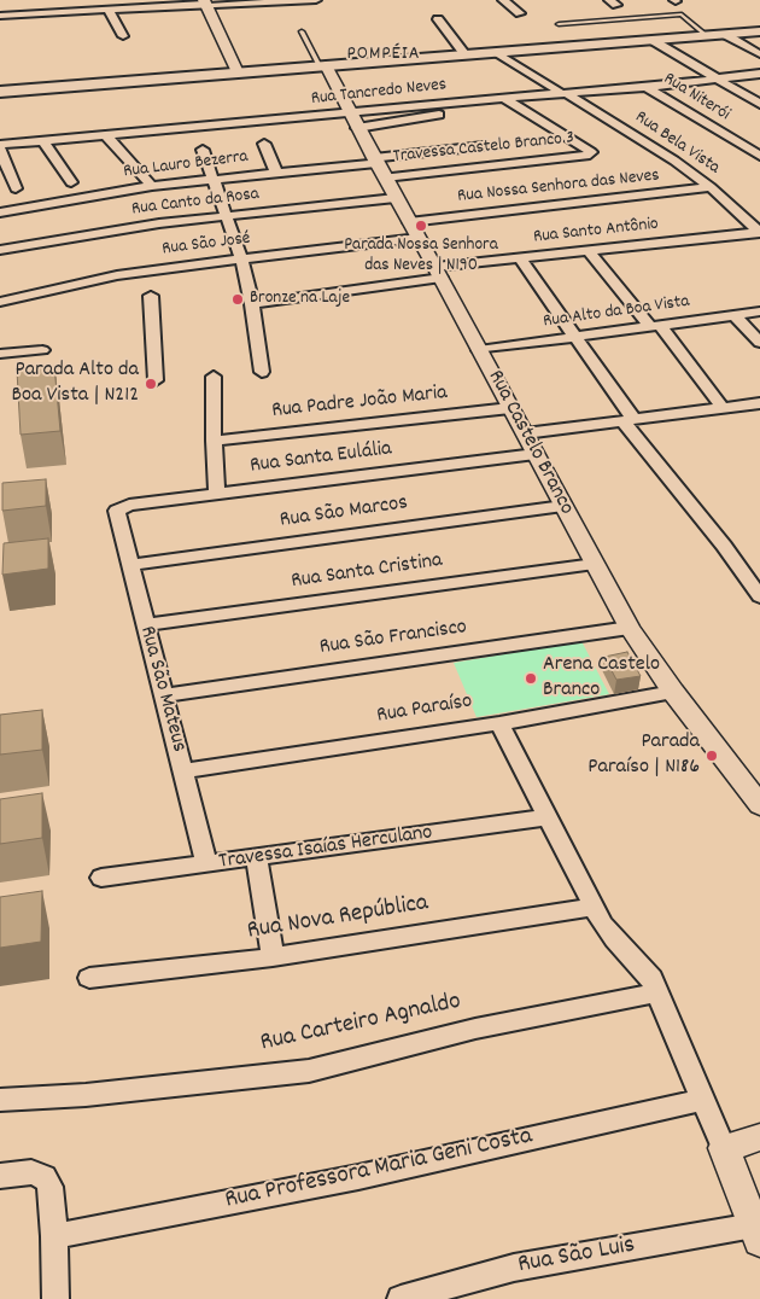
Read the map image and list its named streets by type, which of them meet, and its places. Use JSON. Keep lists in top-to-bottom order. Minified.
{"streets":{"street":["Rua Tancredo Neves","Rua Niterói","Rua Bela Vista","Travessa Castelo Branco 3","Rua Lauro Bezerra","Rua Nossa Senhora das Neves","Rua Canto da Rosa","Rua Santo Antônio","Rua São José","Rua Alto da Boa Vista","Rua Padre João Maria","Rua Castelo Branco","Rua Santa Eulália","Rua São Marcos","Rua Santa Cristina","Rua São Francisco","Rua São Mateus","Rua Paraíso","Travessa Isaías Herculano","Rua Nova República","Rua Carteiro Agnaldo","Rua Professora Maria Geni Costa","Rua São Luis"]},"crossings":[["Rua Tancredo Neves","Rua Niterói"],["Rua Tancredo Neves","Rua Bela Vista"],["Rua Tancredo Neves","Travessa Castelo Branco 3"],["Rua Tancredo Neves","Rua Castelo Branco"],["Rua Bela Vista","Rua Nossa Senhora das Neves"],["Rua Bela Vista","Rua Santo Antônio"],["Travessa Castelo Branco 3","Rua Castelo Branco"],["Rua Lauro Bezerra","Rua Castelo Branco"],["Rua Nossa Senhora das Neves","Rua Castelo Branco"],["Rua Canto da Rosa","Rua Castelo Branco"],["Rua Santo Antônio","Rua Castelo Branco"],["Rua São José","Rua Castelo Branco"],["Rua Alto da Boa Vista","Rua Castelo Branco"],["Rua Padre João Maria","Rua Castelo Branco"],["Rua Castelo Branco","Rua Santa Eulália"],["Rua Castelo Branco","Rua São Marcos"],["Rua Castelo Branco","Rua Santa Cristina"],["Rua Castelo Branco","Rua São Francisco"],["Rua Castelo Branco","Rua Paraíso"],["Rua Santa Eulália","Rua São Mateus"],["Rua São Marcos","Rua São Mateus"],["Rua Santa Cristina","Rua São Mateus"],["Rua São Francisco","Rua São Mateus"],["Rua São Mateus","Rua Paraíso"],["Rua São Mateus","Travessa Isaías Herculano"]],"districts":["POMPÉIA"],"places":["Parada Nossa Senhora das Neves | N190","Bronze na Laje","Parada Alto da Boa Vista | N212","Arena Castelo Branco","Parada Paraíso | N186"]}
